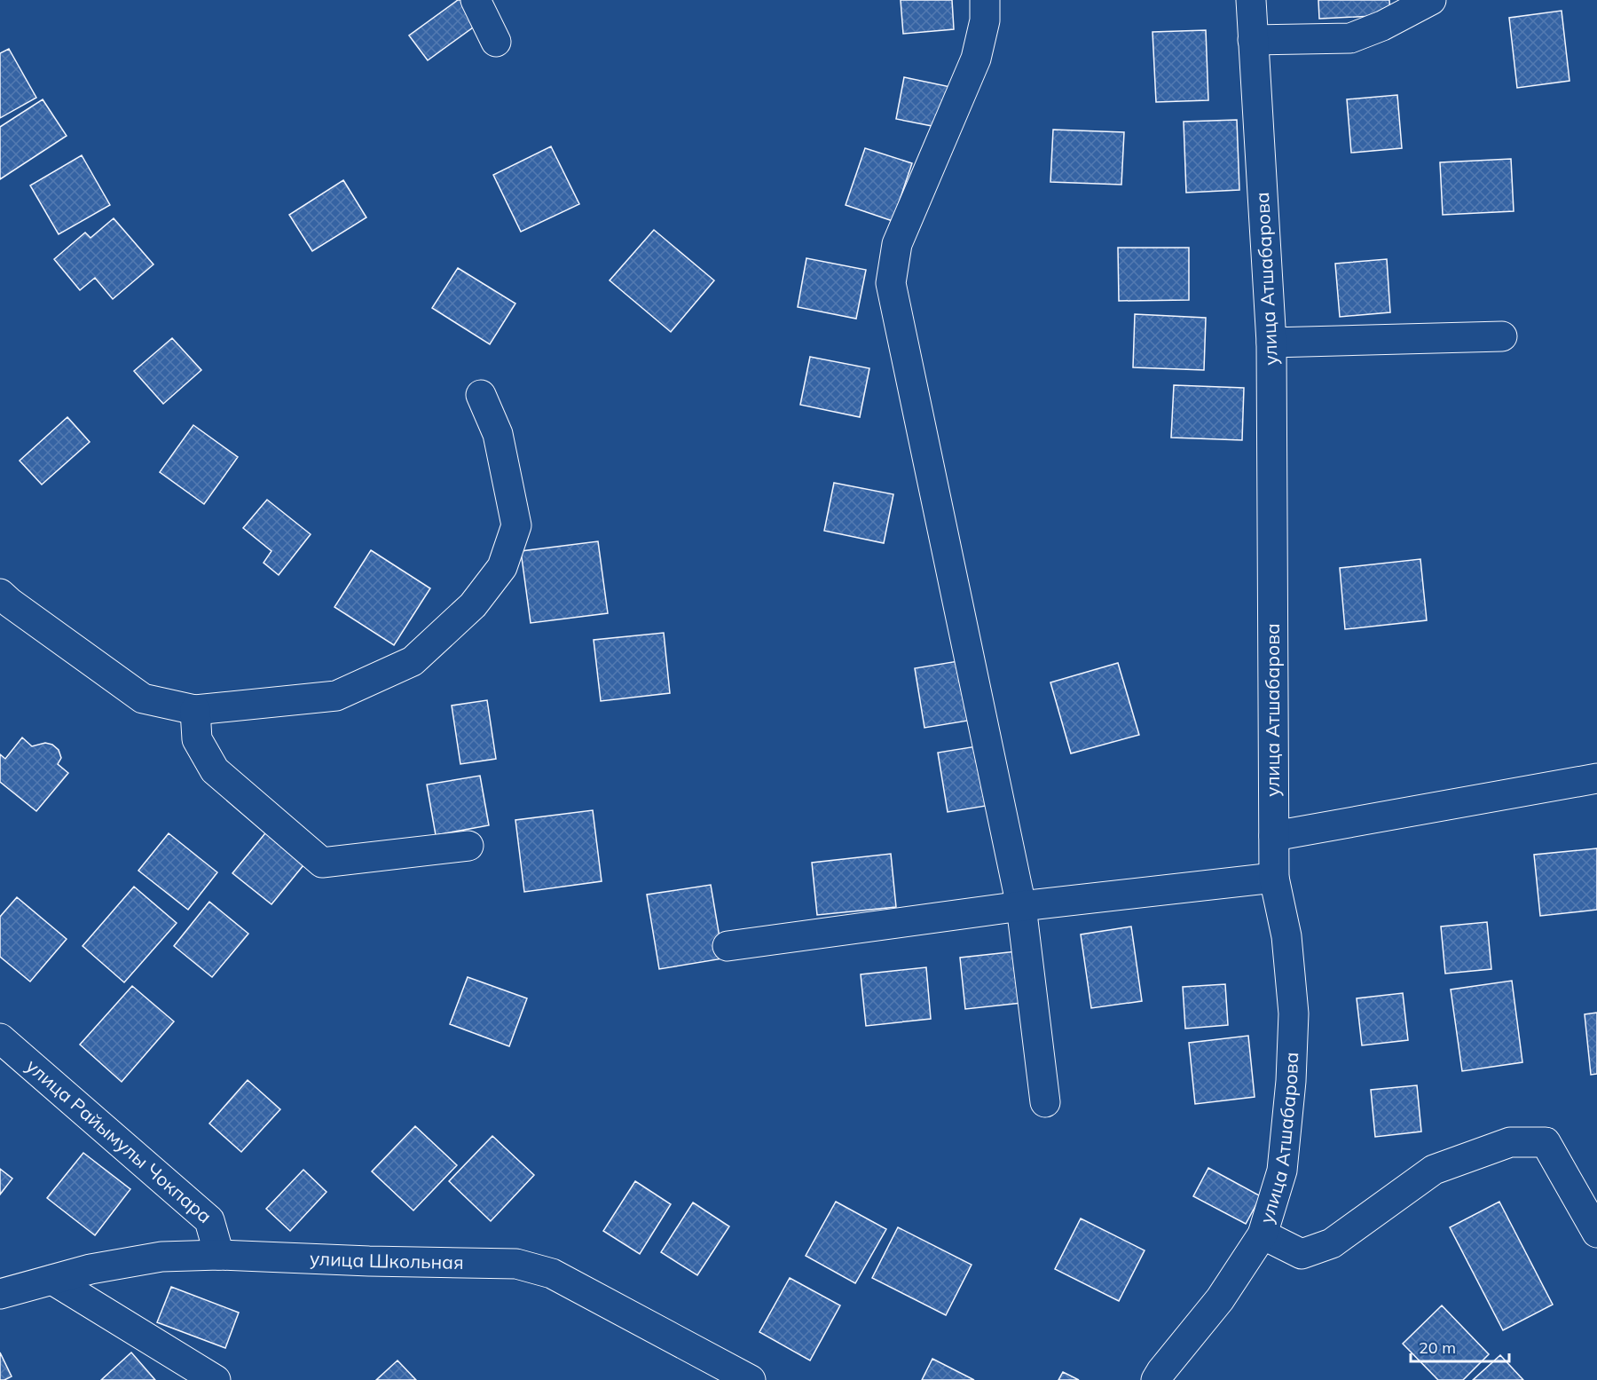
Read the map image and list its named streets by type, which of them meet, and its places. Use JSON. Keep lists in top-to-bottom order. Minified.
{"streets":{"street":["улица Атшабарова","улица Райымулы Чокпара","улица Школьная"]},"crossings":[["улица Райымулы Чокпара","улица Школьная"]],"scale_bar":"20 m"}
